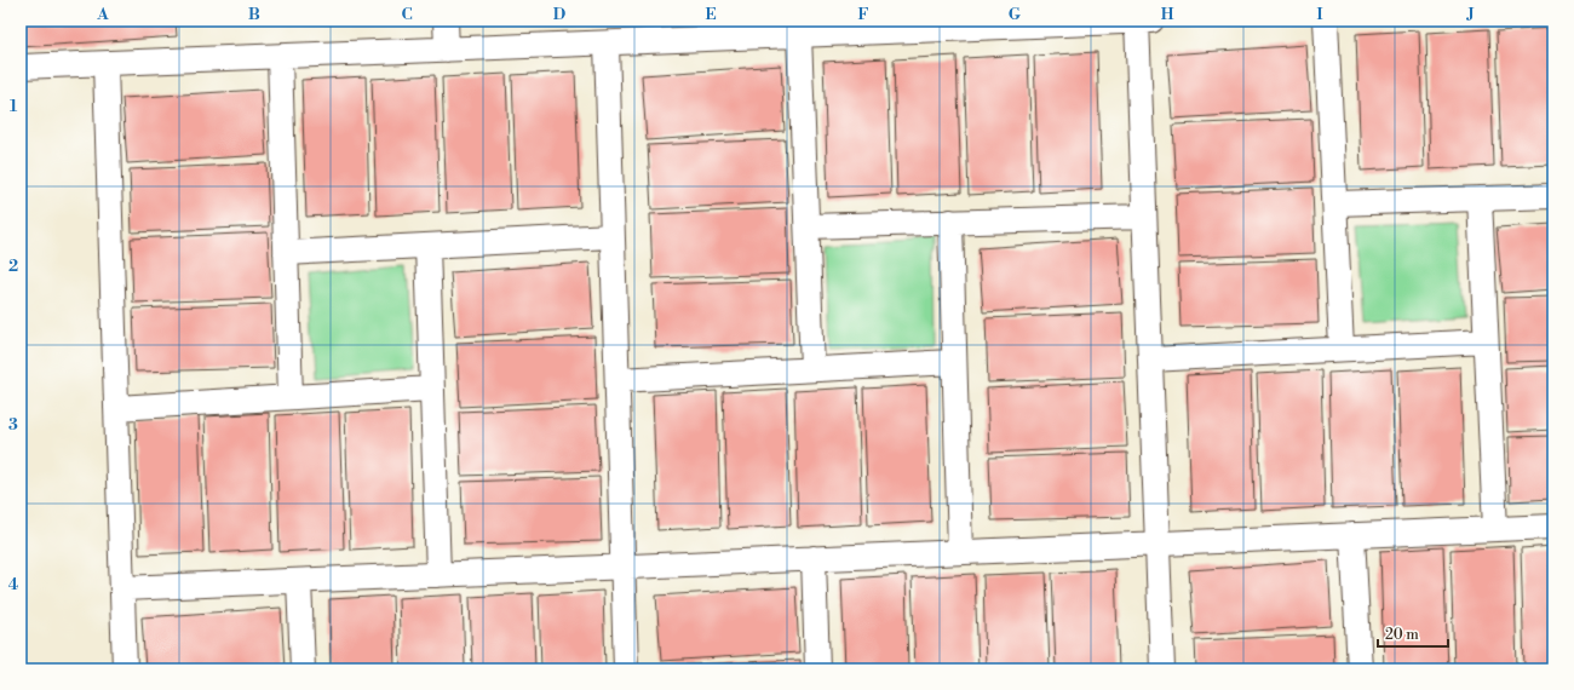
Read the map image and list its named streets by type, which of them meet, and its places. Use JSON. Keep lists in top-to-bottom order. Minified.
{"scale_bar":"20 m","grid":{"columns":["A","B","C","D","E","F","G","H","I","J"],"rows":["1","2","3","4"]}}
